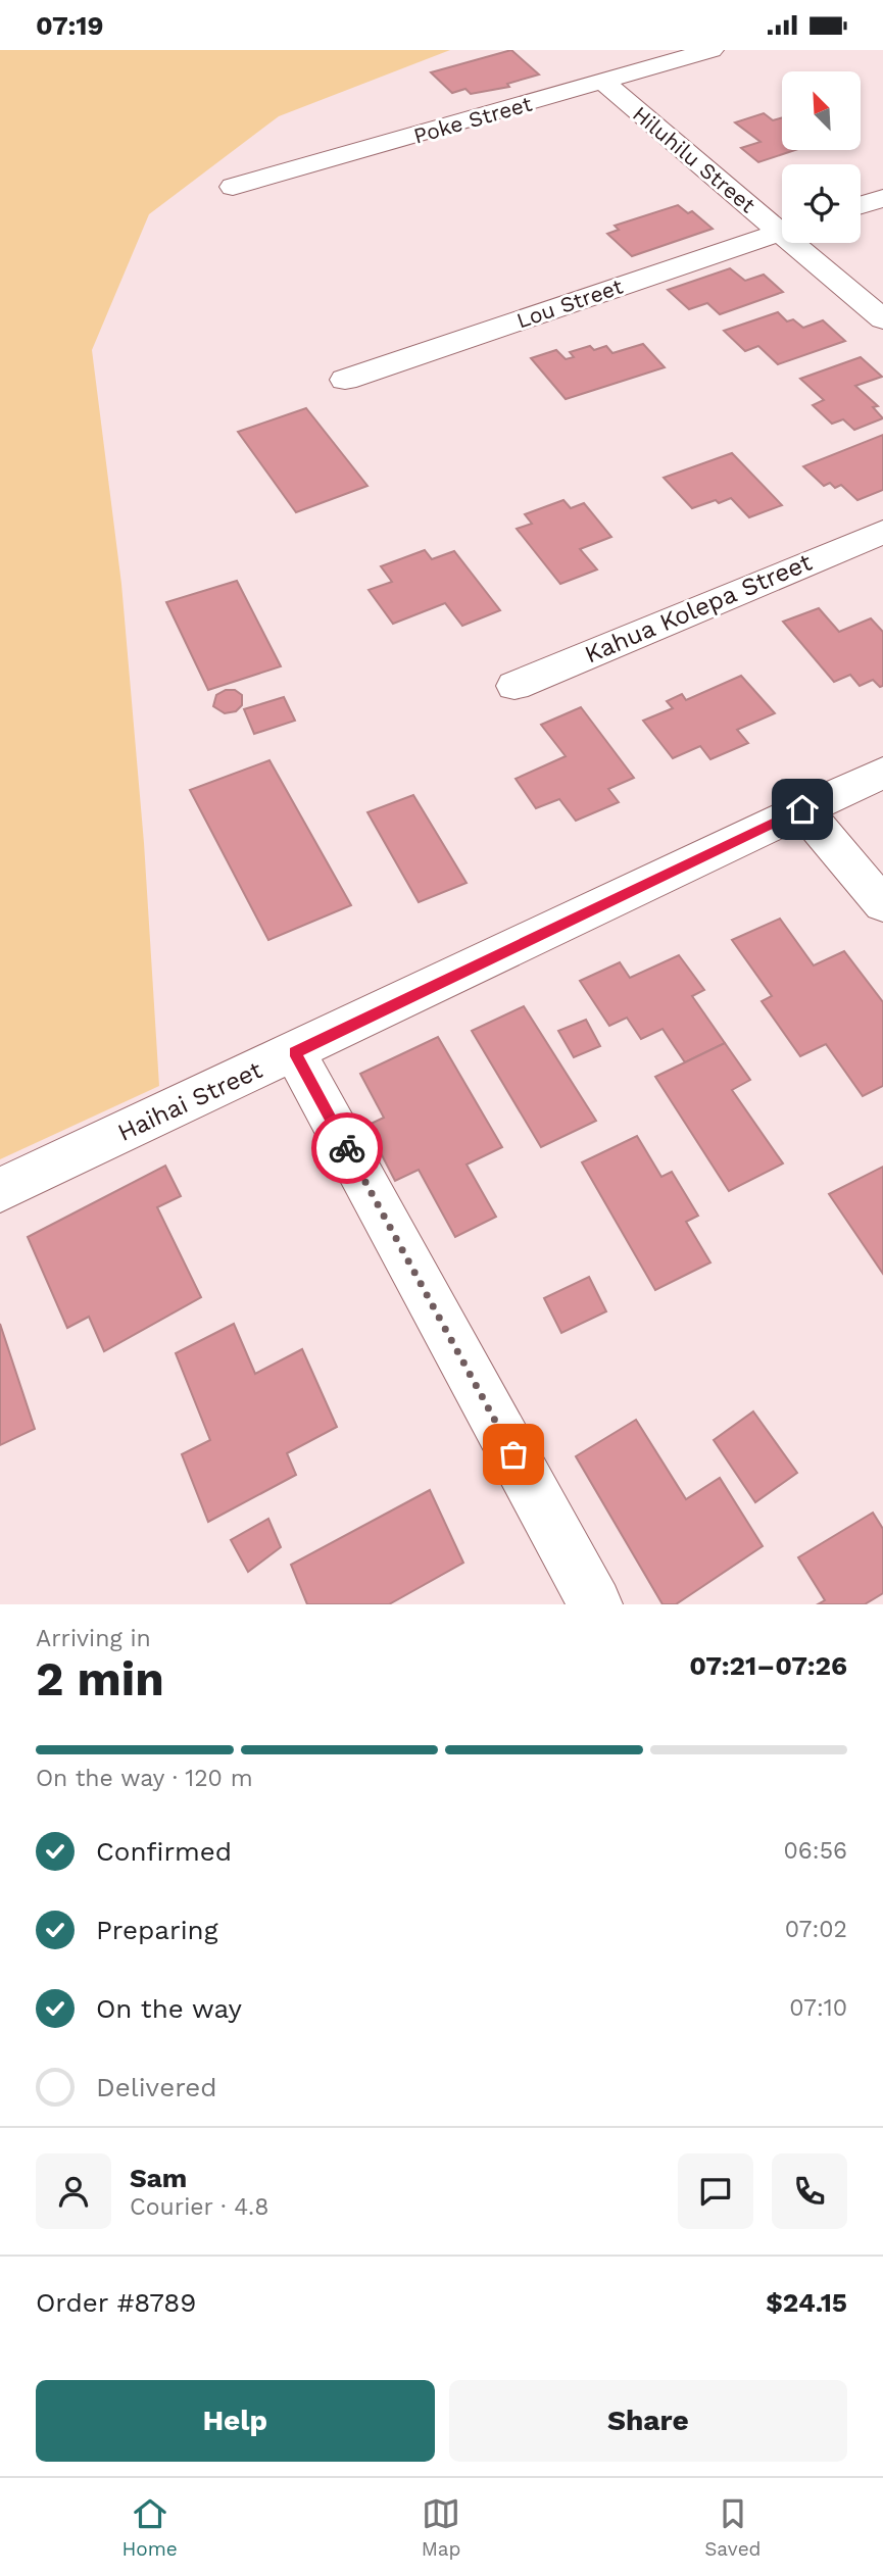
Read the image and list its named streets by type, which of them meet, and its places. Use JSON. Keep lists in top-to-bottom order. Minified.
{"streets":{"street":["Poke Street","Hiluhilu Street","Lou Street","Kahua Kolepa Street","Haihai Street"]},"crossings":[["Poke Street","Hiluhilu Street"]],"north":"top left","page":{"status":"07:19","heading":["2 min","Arriving in","07:21–07:26"],"panel":["Sam","Courier · 4.8","Order #8789","$24.15"],"bar":"On the way · 120 m","list":[["Confirmed","06:56"],["Preparing","07:02"],["On the way","07:10"],"Delivered"],"buttons":["Help","Share"],"tabs":["Home","Map","Saved"]}}
